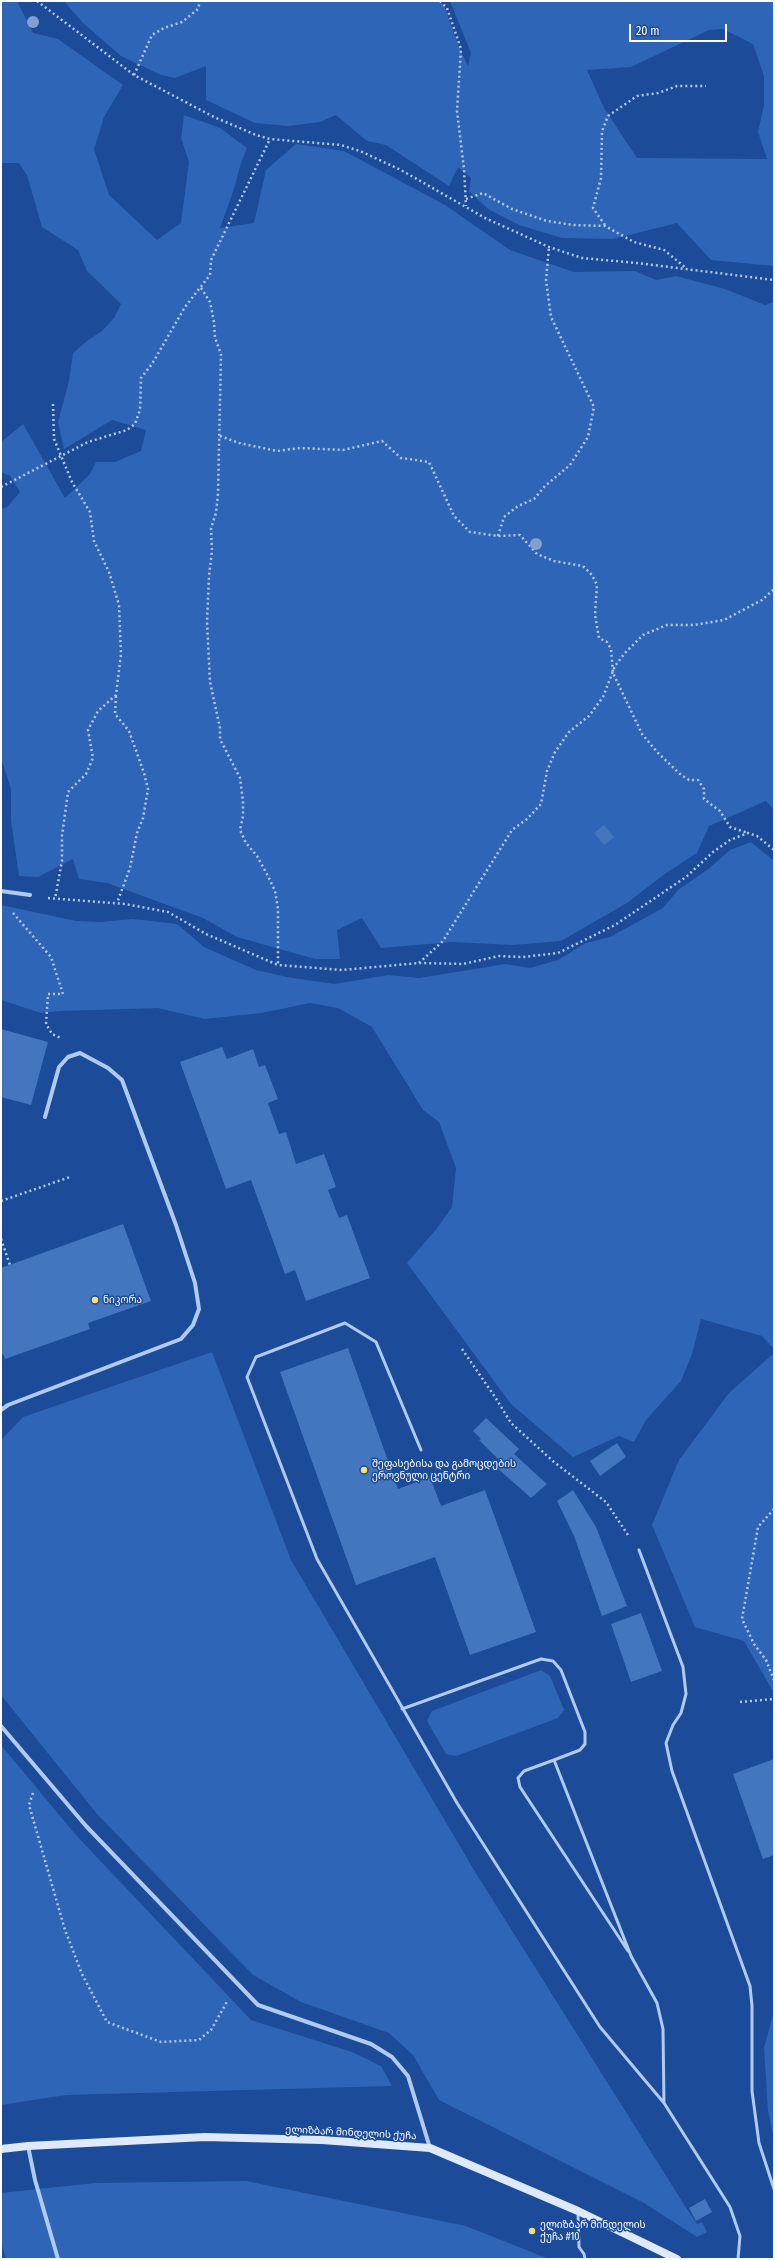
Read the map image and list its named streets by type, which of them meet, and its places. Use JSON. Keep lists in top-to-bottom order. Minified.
{"streets":{"street":["ელიზბარ მინდელის ქუჩა"]},"places":["ნიკორა","შეფასებისა და გამოცდების ეროვნული ცენტრი","ელიზბარ მინდელის ქუჩა #10"],"scale_bar":"20 m"}
